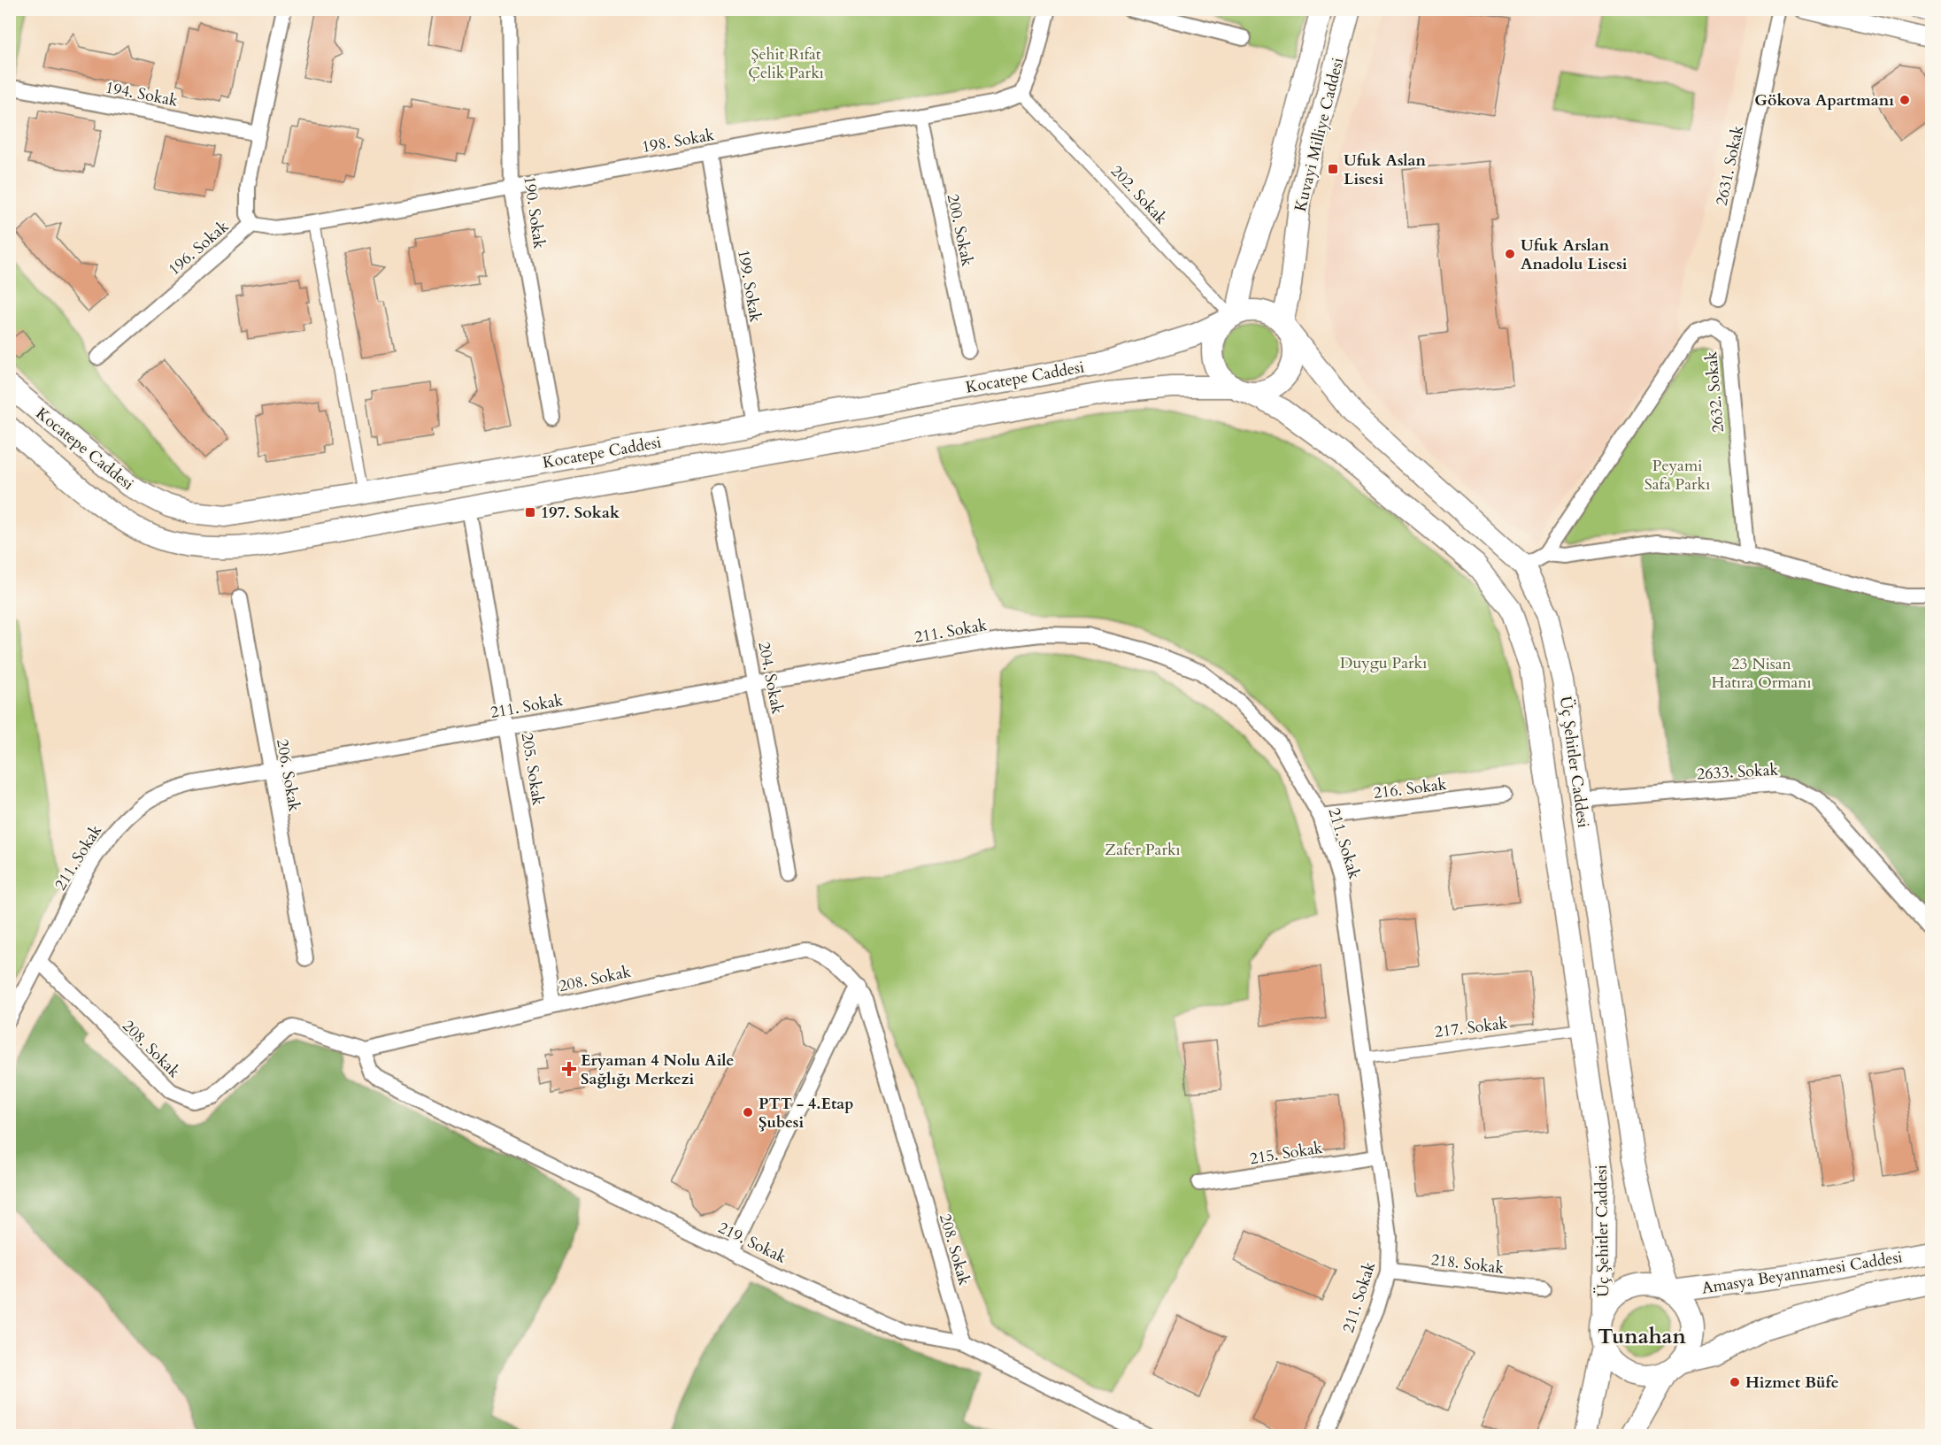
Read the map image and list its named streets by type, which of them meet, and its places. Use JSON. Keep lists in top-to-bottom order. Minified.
{"streets":{"main road":["Kuvayi Milliye Caddesi","Kocatepe Caddesi","Üç Şehitler Caddesi","Amasya Beyannamesi Caddesi"],"street":["194. Sokak","198. Sokak","2631. Sokak","202. Sokak","190. Sokak","200. Sokak","196. Sokak","199. Sokak","2632. Sokak","211. Sokak","204. Sokak","205. Sokak","2633. Sokak","206. Sokak","216. Sokak","208. Sokak","217. Sokak","215. Sokak","219. Sokak","218. Sokak"]},"crossings":[["194. Sokak","196. Sokak"],["Kuvayi Milliye Caddesi","202. Sokak"],["Kuvayi Milliye Caddesi","Kocatepe Caddesi"],["Kuvayi Milliye Caddesi","Üç Şehitler Caddesi"],["198. Sokak","202. Sokak"],["198. Sokak","190. Sokak"],["198. Sokak","200. Sokak"],["198. Sokak","196. Sokak"],["198. Sokak","199. Sokak"],["202. Sokak","Kocatepe Caddesi"],["202. Sokak","Üç Şehitler Caddesi"],["199. Sokak","Kocatepe Caddesi"],["Kocatepe Caddesi","Üç Şehitler Caddesi"],["Kocatepe Caddesi","205. Sokak"],["211. Sokak","204. Sokak"],["211. Sokak","205. Sokak"],["211. Sokak","206. Sokak"],["211. Sokak","216. Sokak"],["211. Sokak","208. Sokak"],["211. Sokak","217. Sokak"],["211. Sokak","215. Sokak"],["211. Sokak","218. Sokak"],["Üç Şehitler Caddesi","2633. Sokak"],["Üç Şehitler Caddesi","217. Sokak"],["Üç Şehitler Caddesi","Amasya Beyannamesi Caddesi"],["205. Sokak","208. Sokak"],["208. Sokak","219. Sokak"]],"districts":["Tunahan"],"parks":["Şehit Rıfat Çelik Parkı","Peyami Safa Parkı","Duygu Parkı","23 Nisan Hatıra Ormanı","Zafer Parkı"],"places":{"other":["Gökova Apartmanı","Ufuk Arslan Anadolu Lisesi","PTT - 4.Etap Şubesi","Hizmet Büfe"],"transit":["Ufuk Aslan Lisesi","197. Sokak"],"health":["Eryaman 4 Nolu Aile Sağlığı Merkezi"]}}
